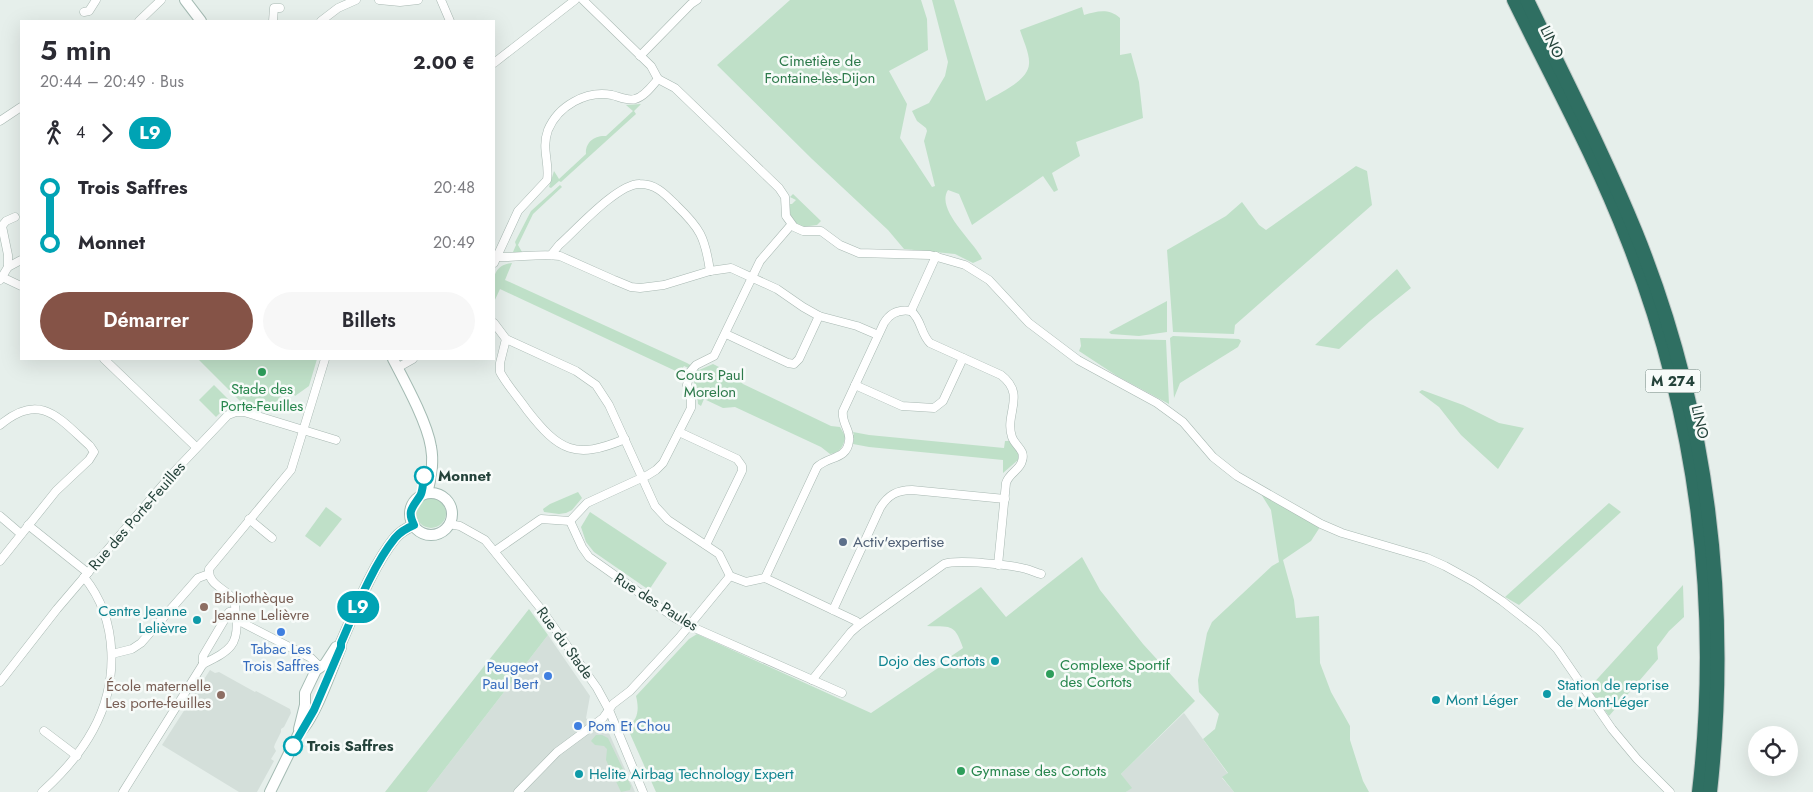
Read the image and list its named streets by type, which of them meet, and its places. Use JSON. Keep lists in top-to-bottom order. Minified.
{"streets":{"highway":["LINO","M 274"],"street":["Rue des Porte-Feuilles","Rue des Paules","Rue du Stade"]},"parks":["Cimetière de Fontaine-lès-Dijon","Cours Paul Morelon"],"places":["Stade des Porte-Feuilles","Monnet","Activ'expertise","Bibliothèque Jeanne Lelièvre","Centre Jeanne Lelièvre","Tabac Les Trois Saffres","Dojo des Cortots","Complexe Sportif des Cortots","Peugeot Paul Bert","Station de reprise de Mont-Léger","École maternelle Les porte-feuilles","Mont Léger","Pom Et Chou","Trois Saffres","Gymnase des Cortots","Helite Airbag Technology Expert"],"lines":["bus line L9"],"page":{"on_map":"L9","heading":["5 min","20:44 – 20:49 · Bus","2.00 €"],"legs":["4","L9"],"list":[{"name":"Trois Saffres","value":"20:48"},{"name":"Monnet","value":"20:49"}],"buttons":["Démarrer","Billets"]}}
